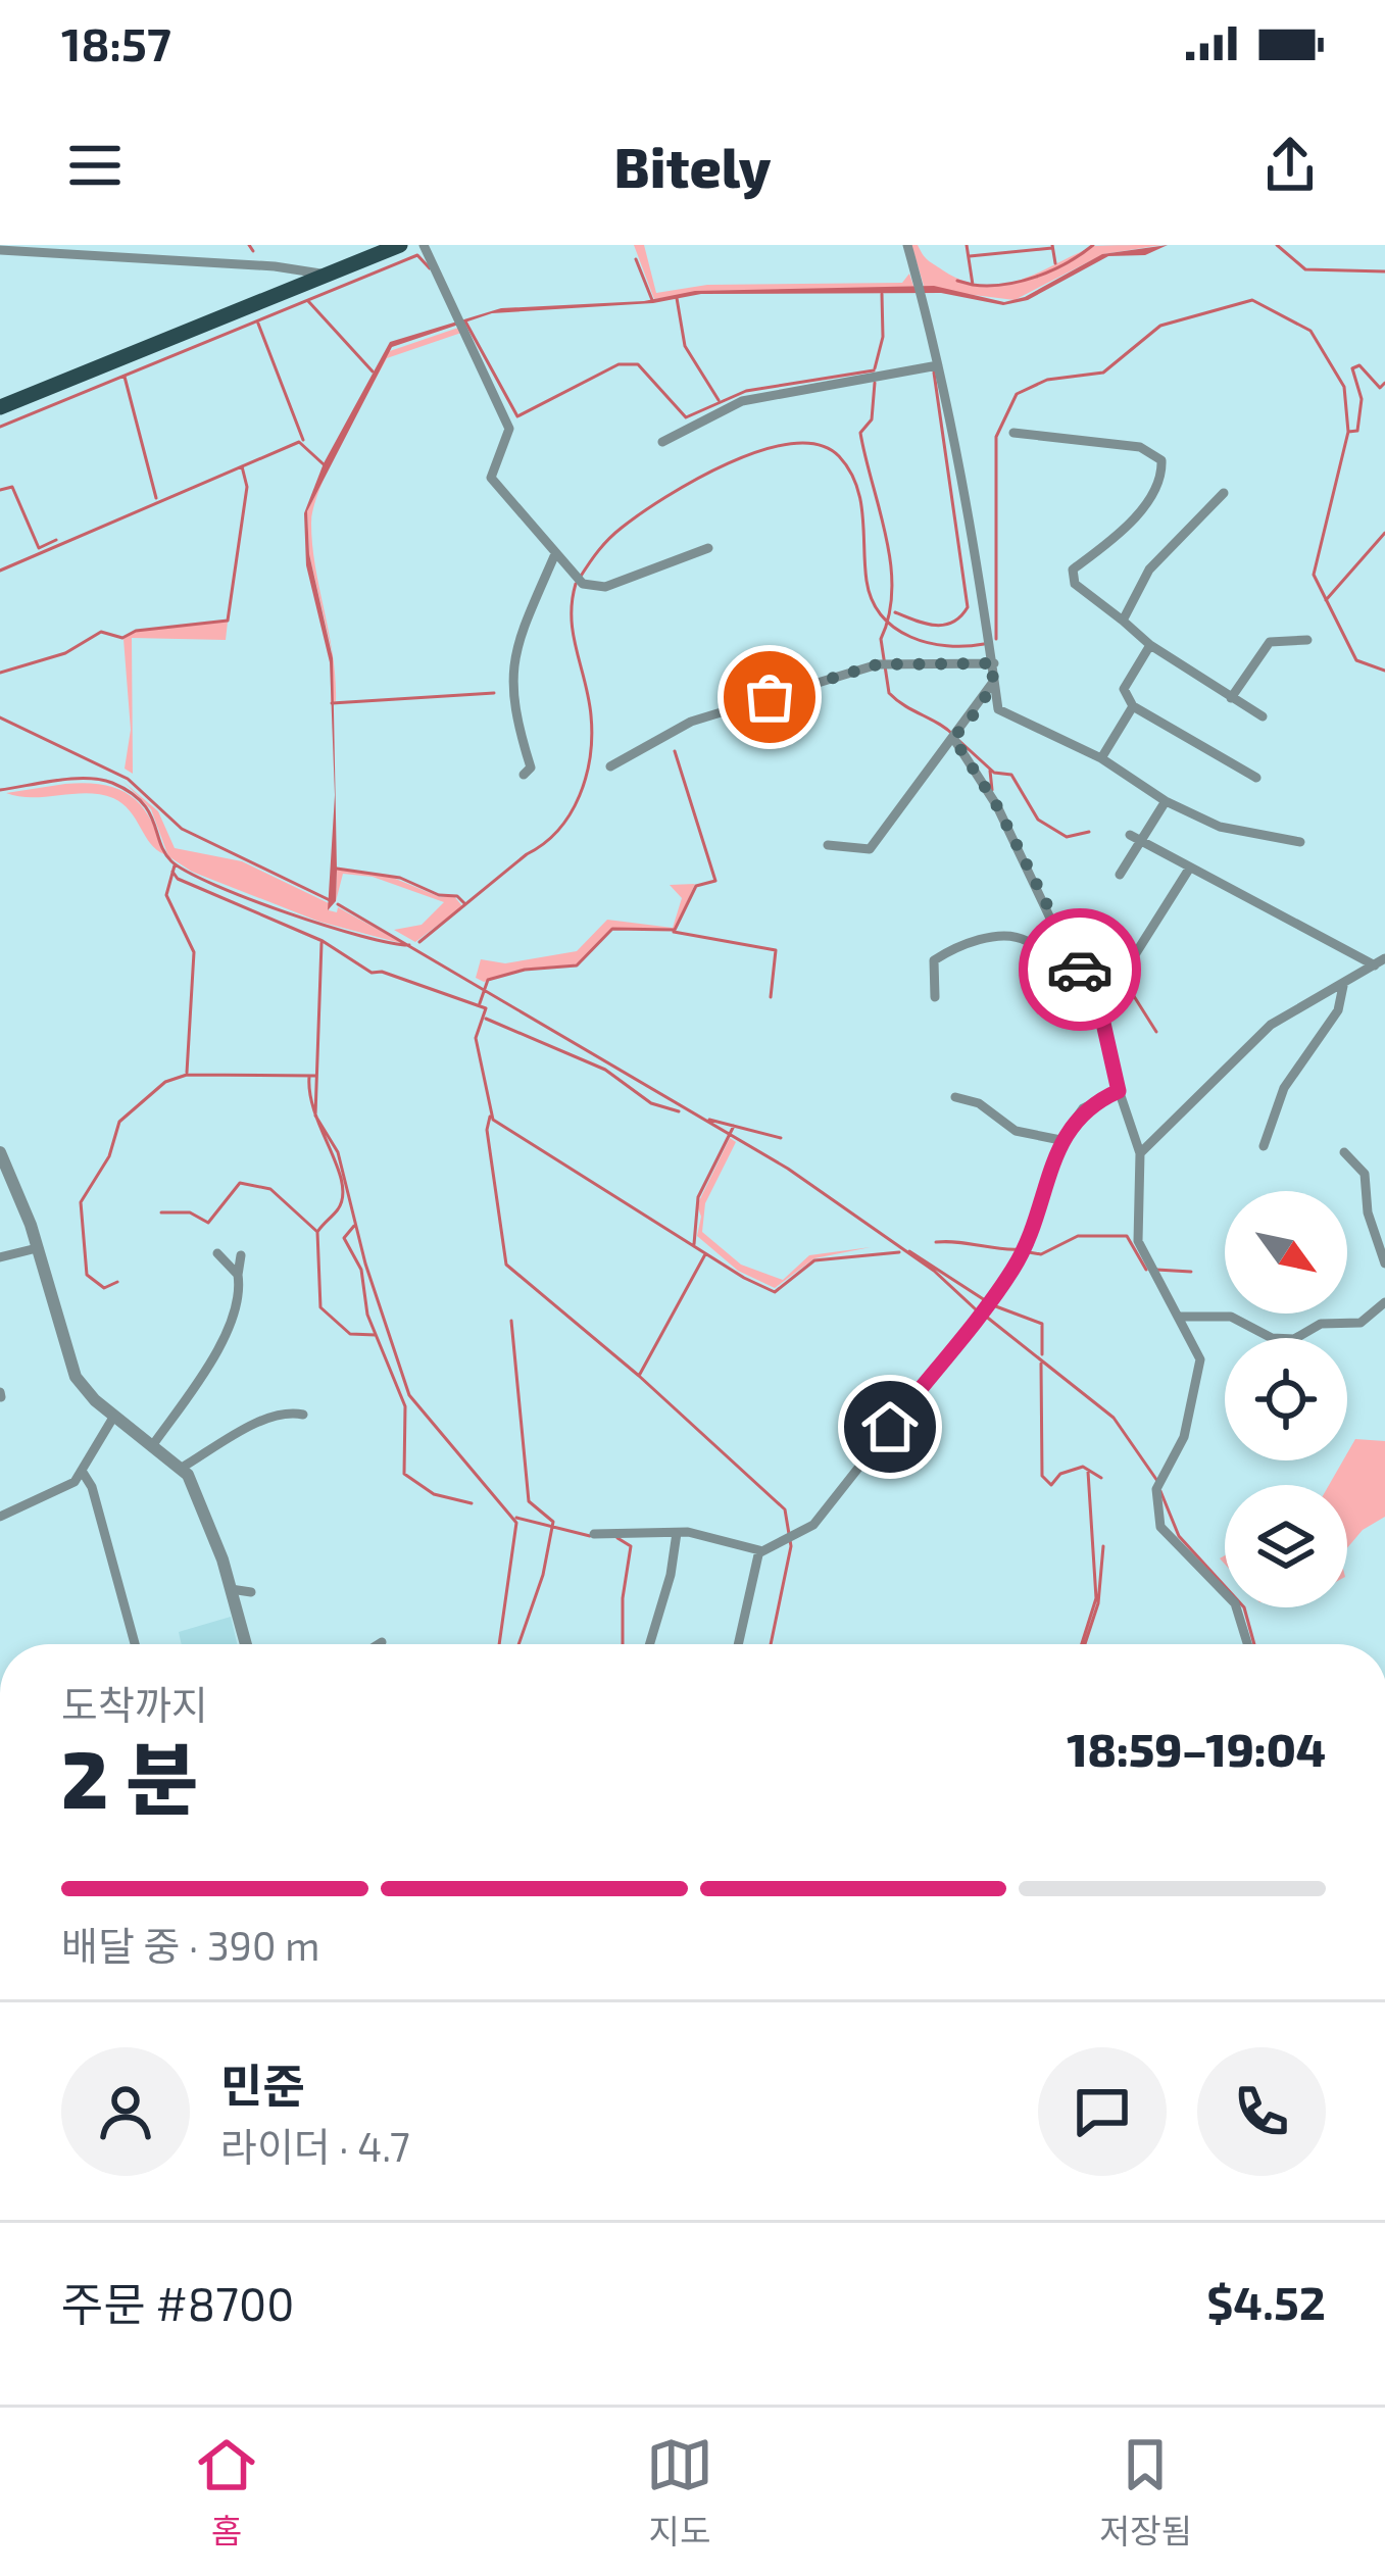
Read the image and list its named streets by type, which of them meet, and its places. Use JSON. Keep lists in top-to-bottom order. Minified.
{"north":"bottom right","page":{"status":"18:57","header":"Bitely","heading":["2 분","도착까지","18:59–19:04"],"panel":["민준","라이더 · 4.7","주문 #8700","$4.52"],"bar":"배달 중 · 390 m","tabs":["홈","지도","저장됨"]}}
